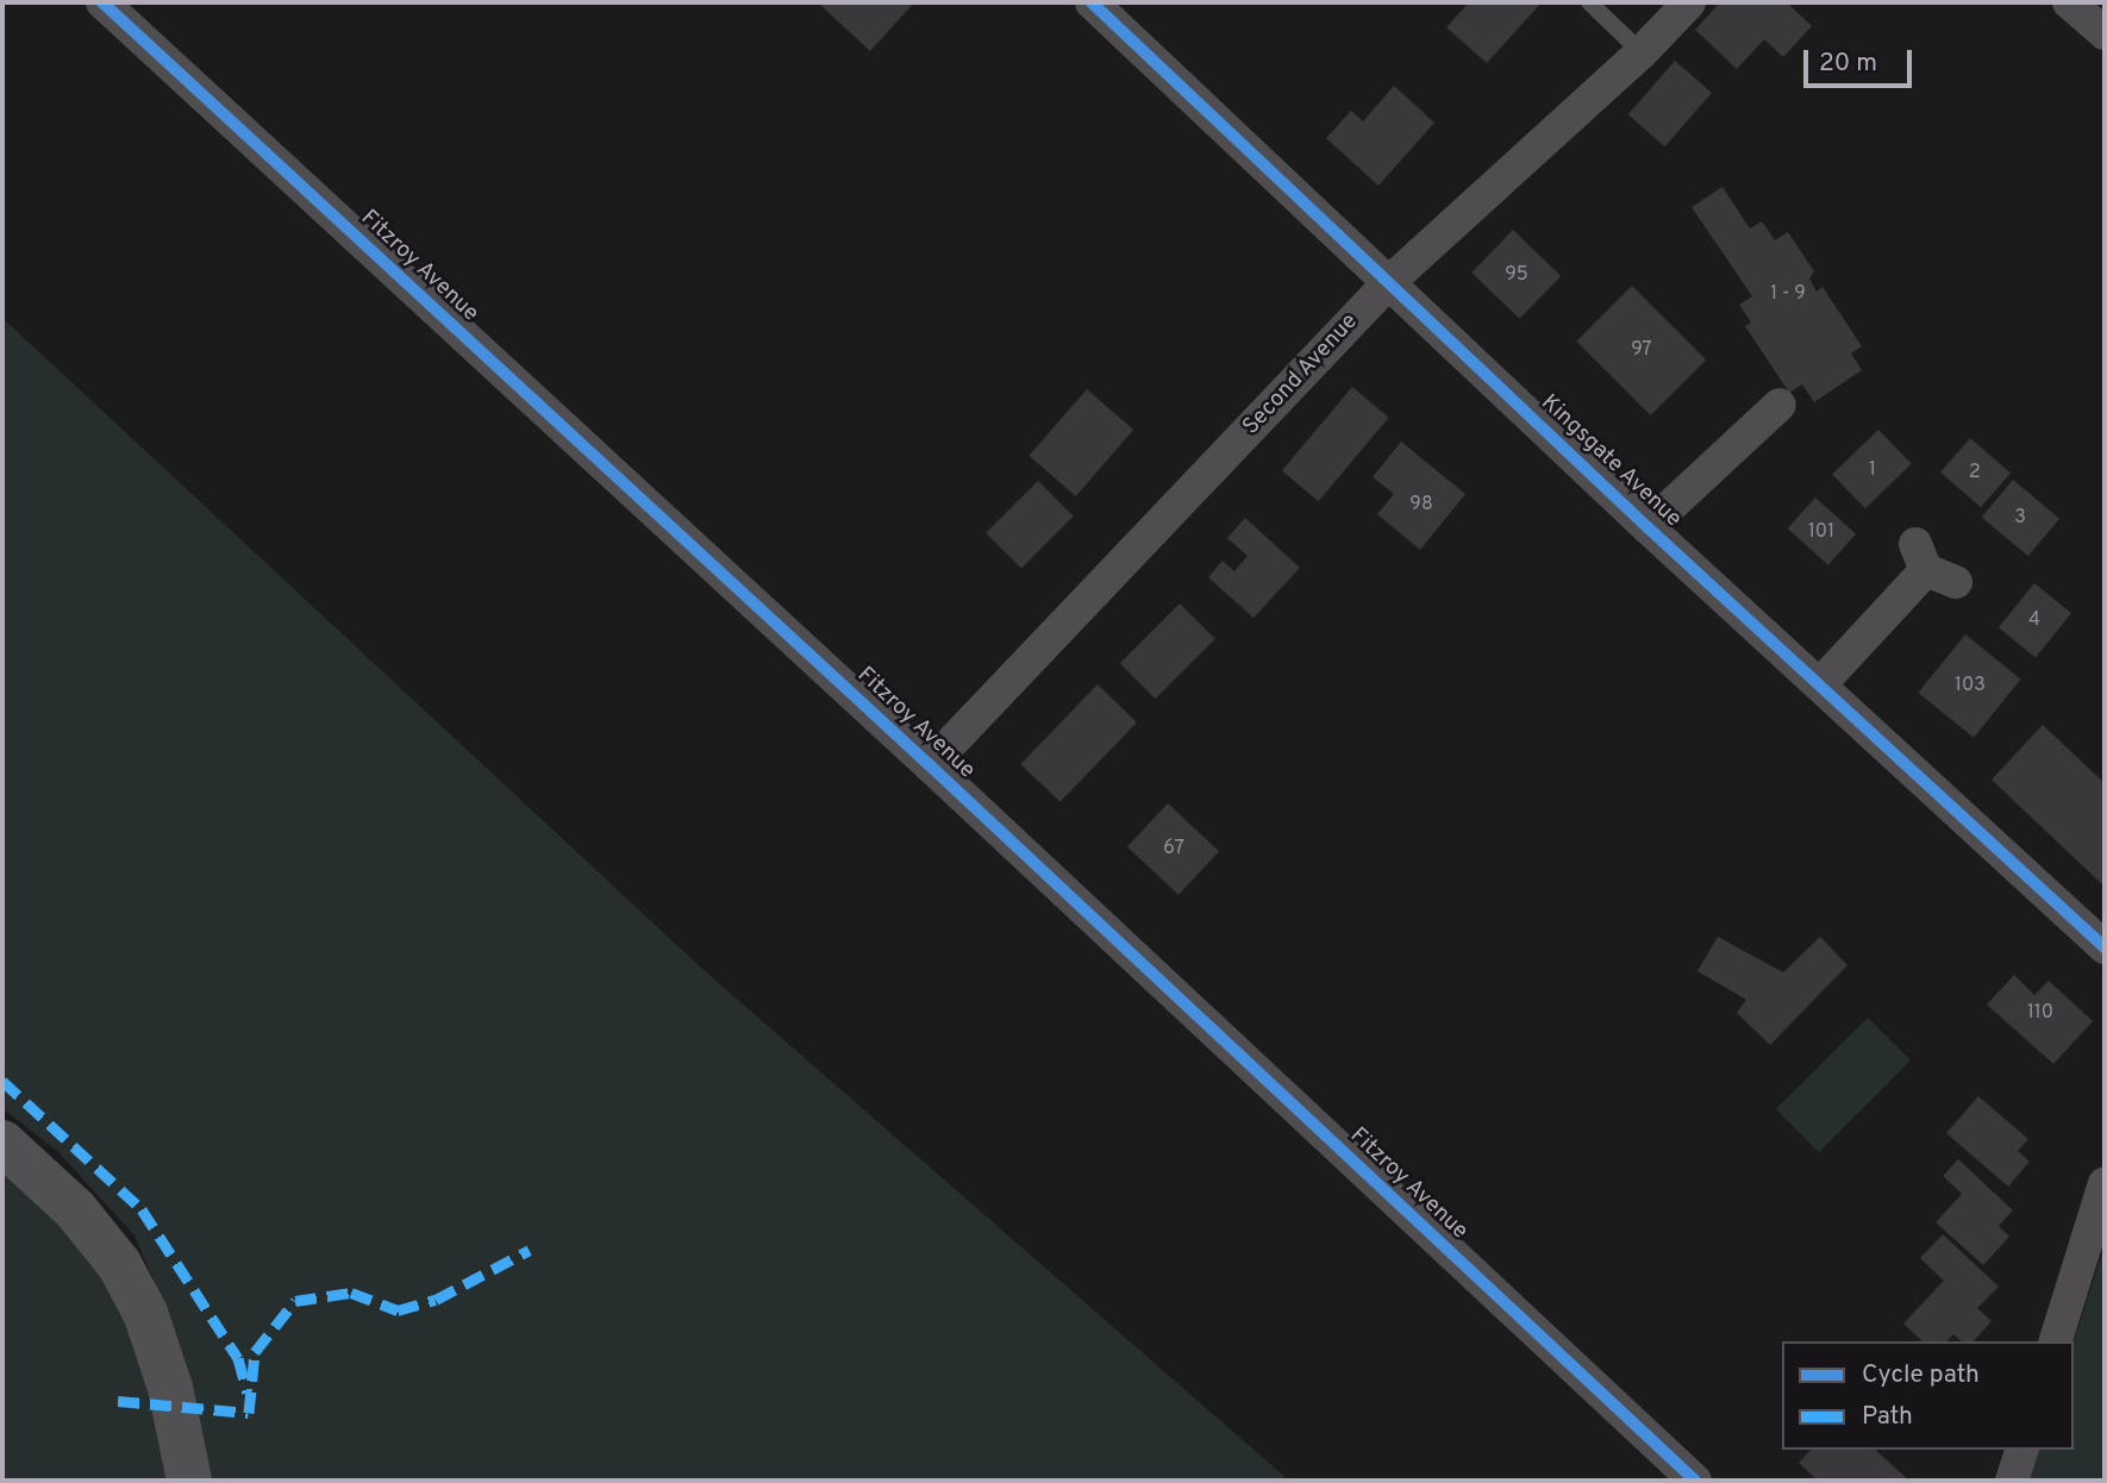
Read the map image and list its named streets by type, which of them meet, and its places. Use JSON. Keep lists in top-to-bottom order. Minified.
{"streets":{"street":["Fitzroy Avenue","Second Avenue","Kingsgate Avenue"]},"crossings":[["Fitzroy Avenue","Second Avenue"],["Second Avenue","Kingsgate Avenue"]],"house_numbers":["95","1 - 9","97","1","2","98","3","101","4","103","67","110"],"legend":["Cycle path","Path"],"scale_bar":"20 m"}
